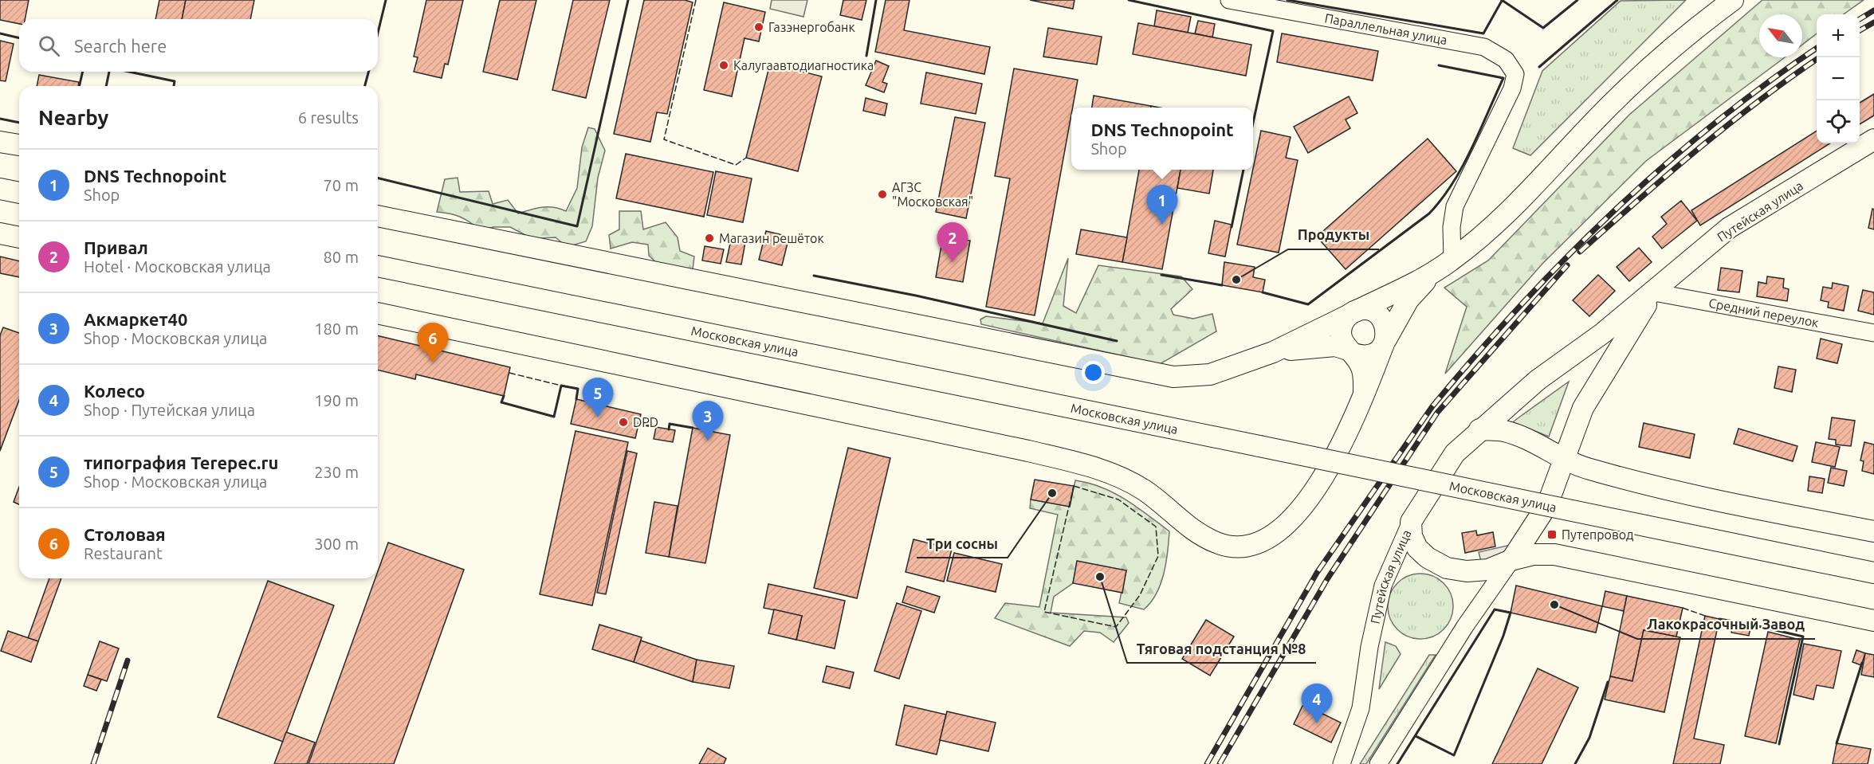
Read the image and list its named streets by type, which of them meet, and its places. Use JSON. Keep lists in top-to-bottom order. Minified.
{"streets":{"main road":["Путейская улица","Московская улица"],"street":["Параллельная улица","Средний переулок"]},"crossings":[["Путейская улица","Средний переулок"]],"places":{"other":["Газэнергобанк","Калугаавтодиагностика","АГЗС \"Московская\"","Магазин решёток","Продукты","DPD","Три сосны","Тяговая подстанция №8","Лакокрасочный Завод"],"transit":["Путепровод"]},"north":"top left","page":{"map_buttons":["+","−"],"search":"Search here","heading":["Nearby","6 results"],"popup":["DNS Technopoint","Shop"],"list":[{"mark":"1","name":"DNS Technopoint","note":"Shop","value":"70 m"},{"mark":"2","name":"Привал","note":"Hotel · Московская улица","value":"80 m"},{"mark":"3","name":"Акмаркет40","note":"Shop · Московская улица","value":"180 m"},{"mark":"4","name":"Колесо","note":"Shop · Путейская улица","value":"190 m"},{"mark":"5","name":"типография Terepec.ru","note":"Shop · Московская улица","value":"230 m"},{"mark":"6","name":"Столовая","note":"Restaurant","value":"300 m"}],"pins":["1","2","6","5","3","4"]}}
